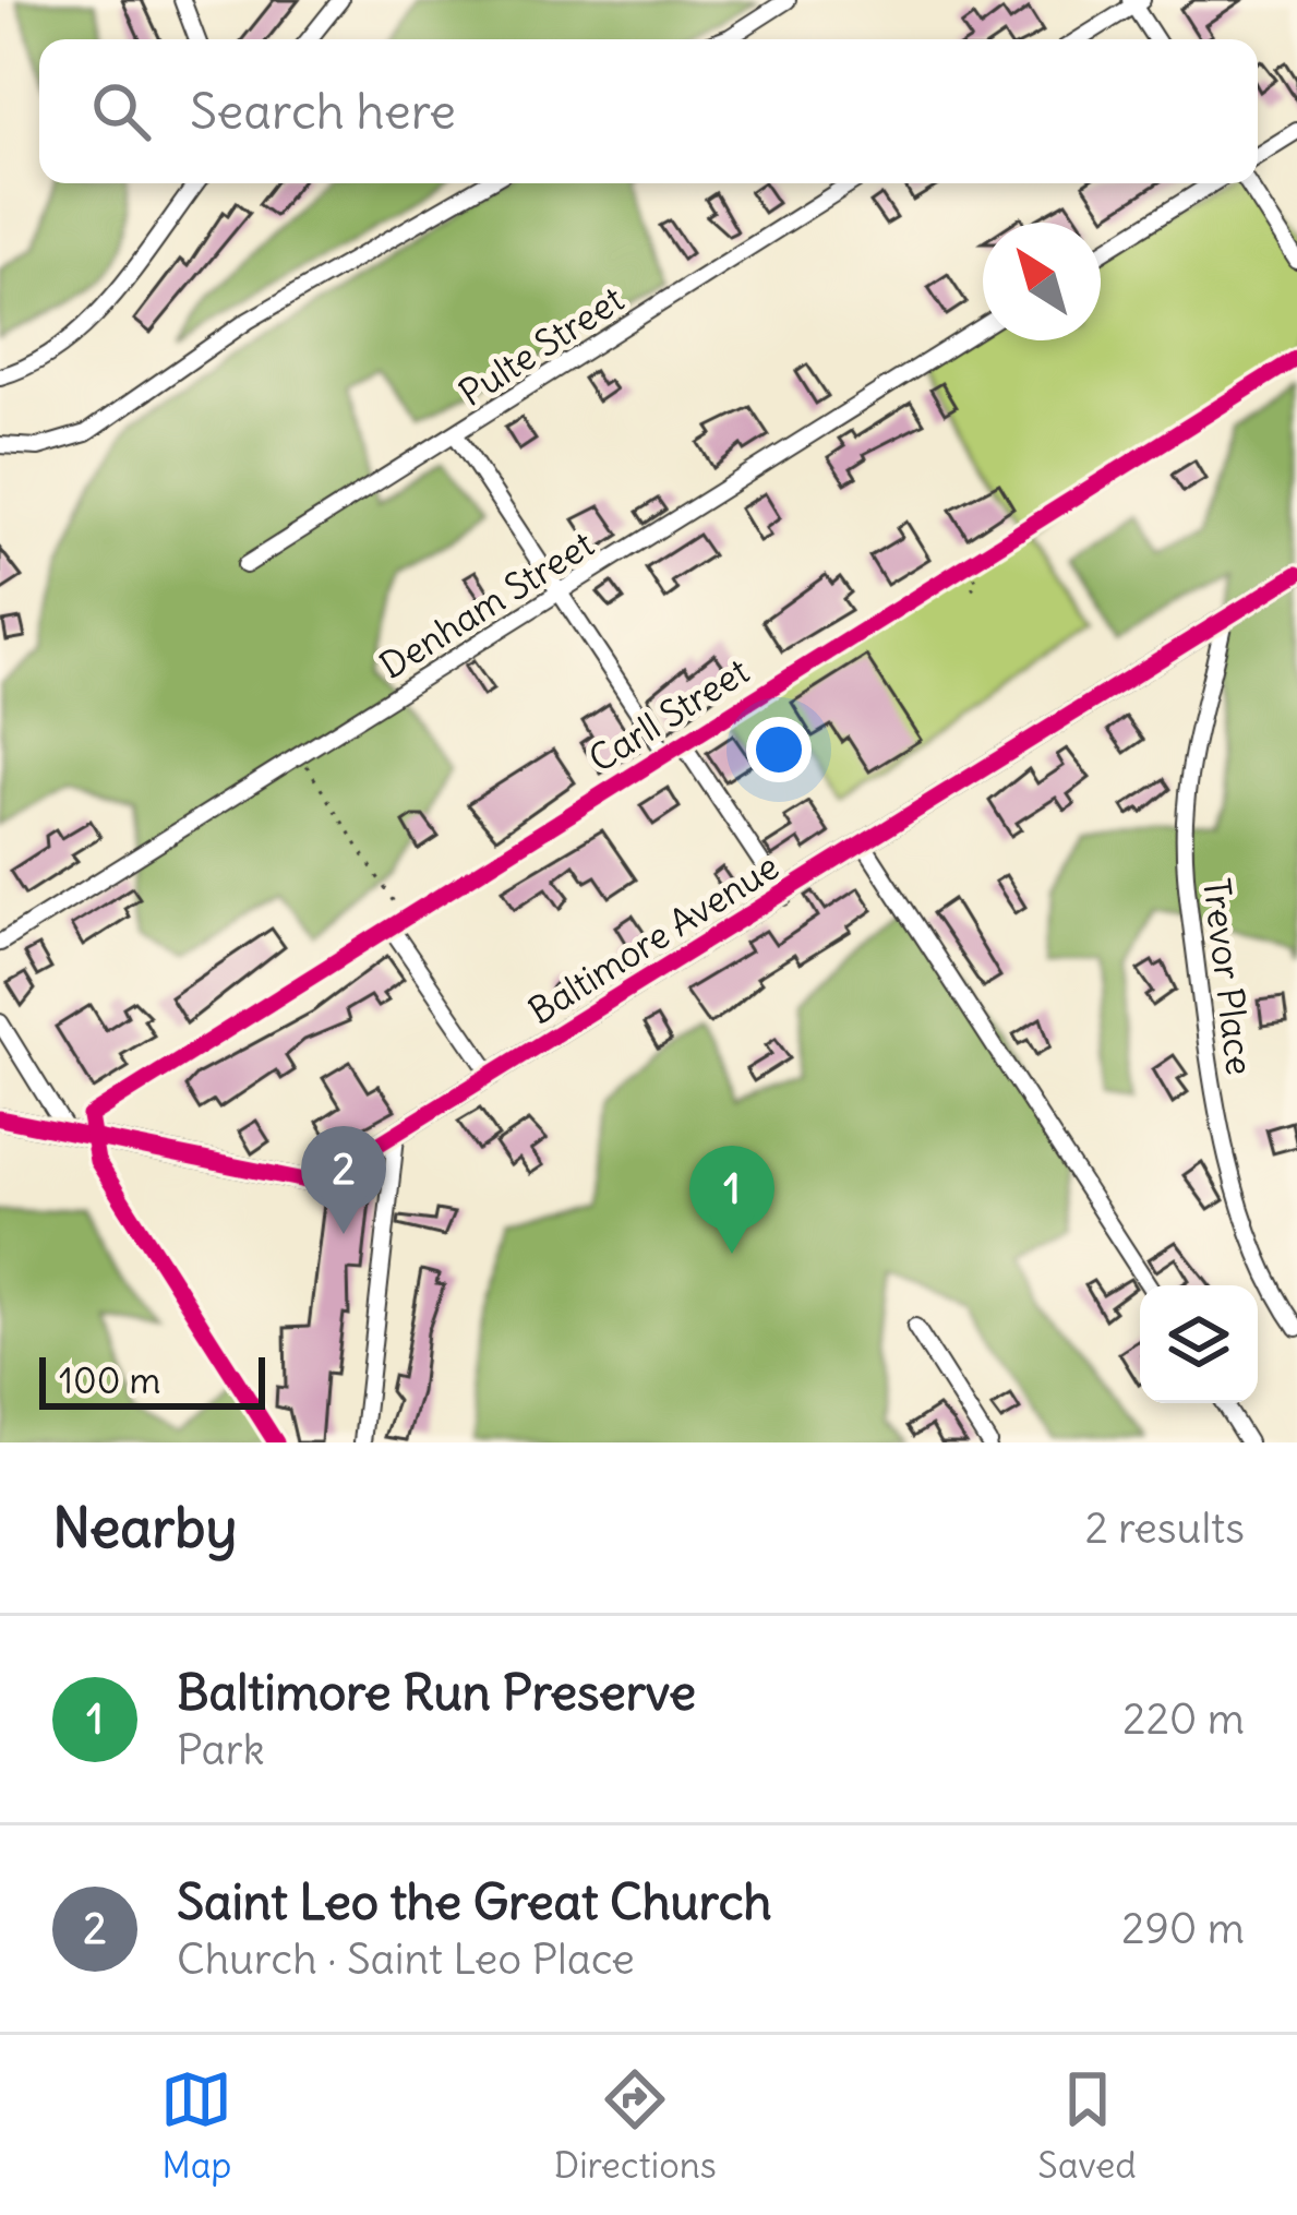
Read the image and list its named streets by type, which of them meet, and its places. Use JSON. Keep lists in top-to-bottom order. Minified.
{"streets":{"street":["Pulte Street","Denham Street","Carll Street","Baltimore Avenue","Trevor Place"]},"crossings":[["Carll Street","Baltimore Avenue"],["Baltimore Avenue","Trevor Place"]],"scale_bar":"100 m","north":"top left","page":{"search":"Search here","pins":["2","1"],"scale":"100 m","heading":["Nearby","2 results"],"list":[{"mark":"1","name":"Baltimore Run Preserve","note":"Park","value":"220 m"},{"mark":"2","name":"Saint Leo the Great Church","note":"Church · Saint Leo Place","value":"290 m"}],"nav":["Map","Directions","Saved"]}}
